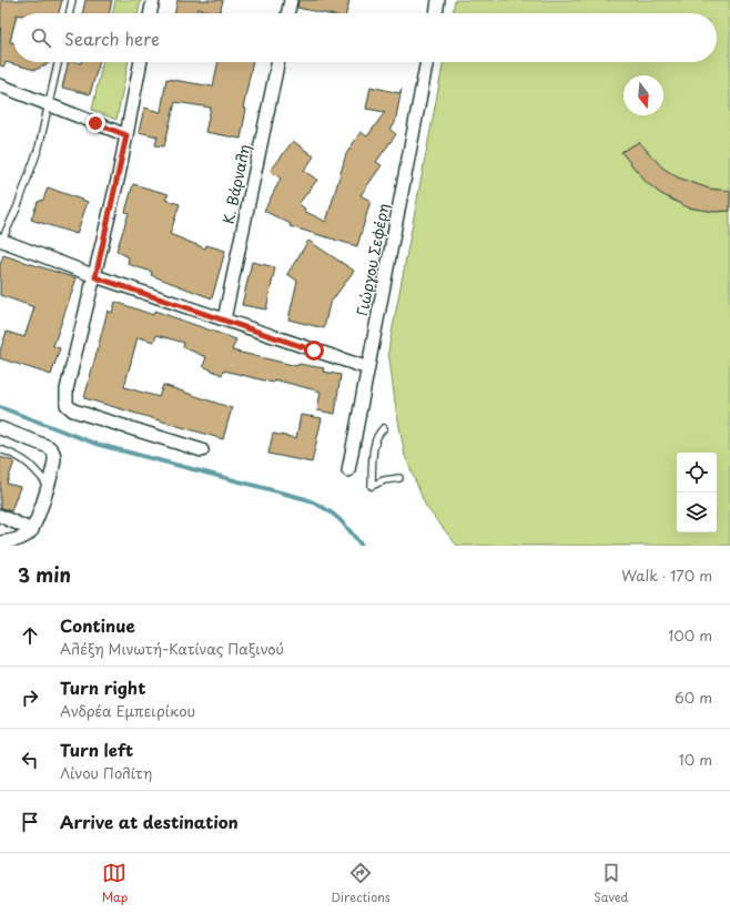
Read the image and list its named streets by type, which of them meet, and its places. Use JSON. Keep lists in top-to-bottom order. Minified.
{"streets":{"street":["Κ. Βάρναλη","Γιώργου Σεφέρη"]},"north":"bottom","page":{"search":"Search here","heading":["3 min","Walk · 170 m"],"list":[["Continue","Αλέξη Μινωτή-Κατίνας Παξινού","100 m"],["Turn right","Ανδρέα Εμπειρίκου","60 m"],["Turn left","Λίνου Πολίτη","10 m"],"Arrive at destination"],"nav":["Map","Directions","Saved"]}}
